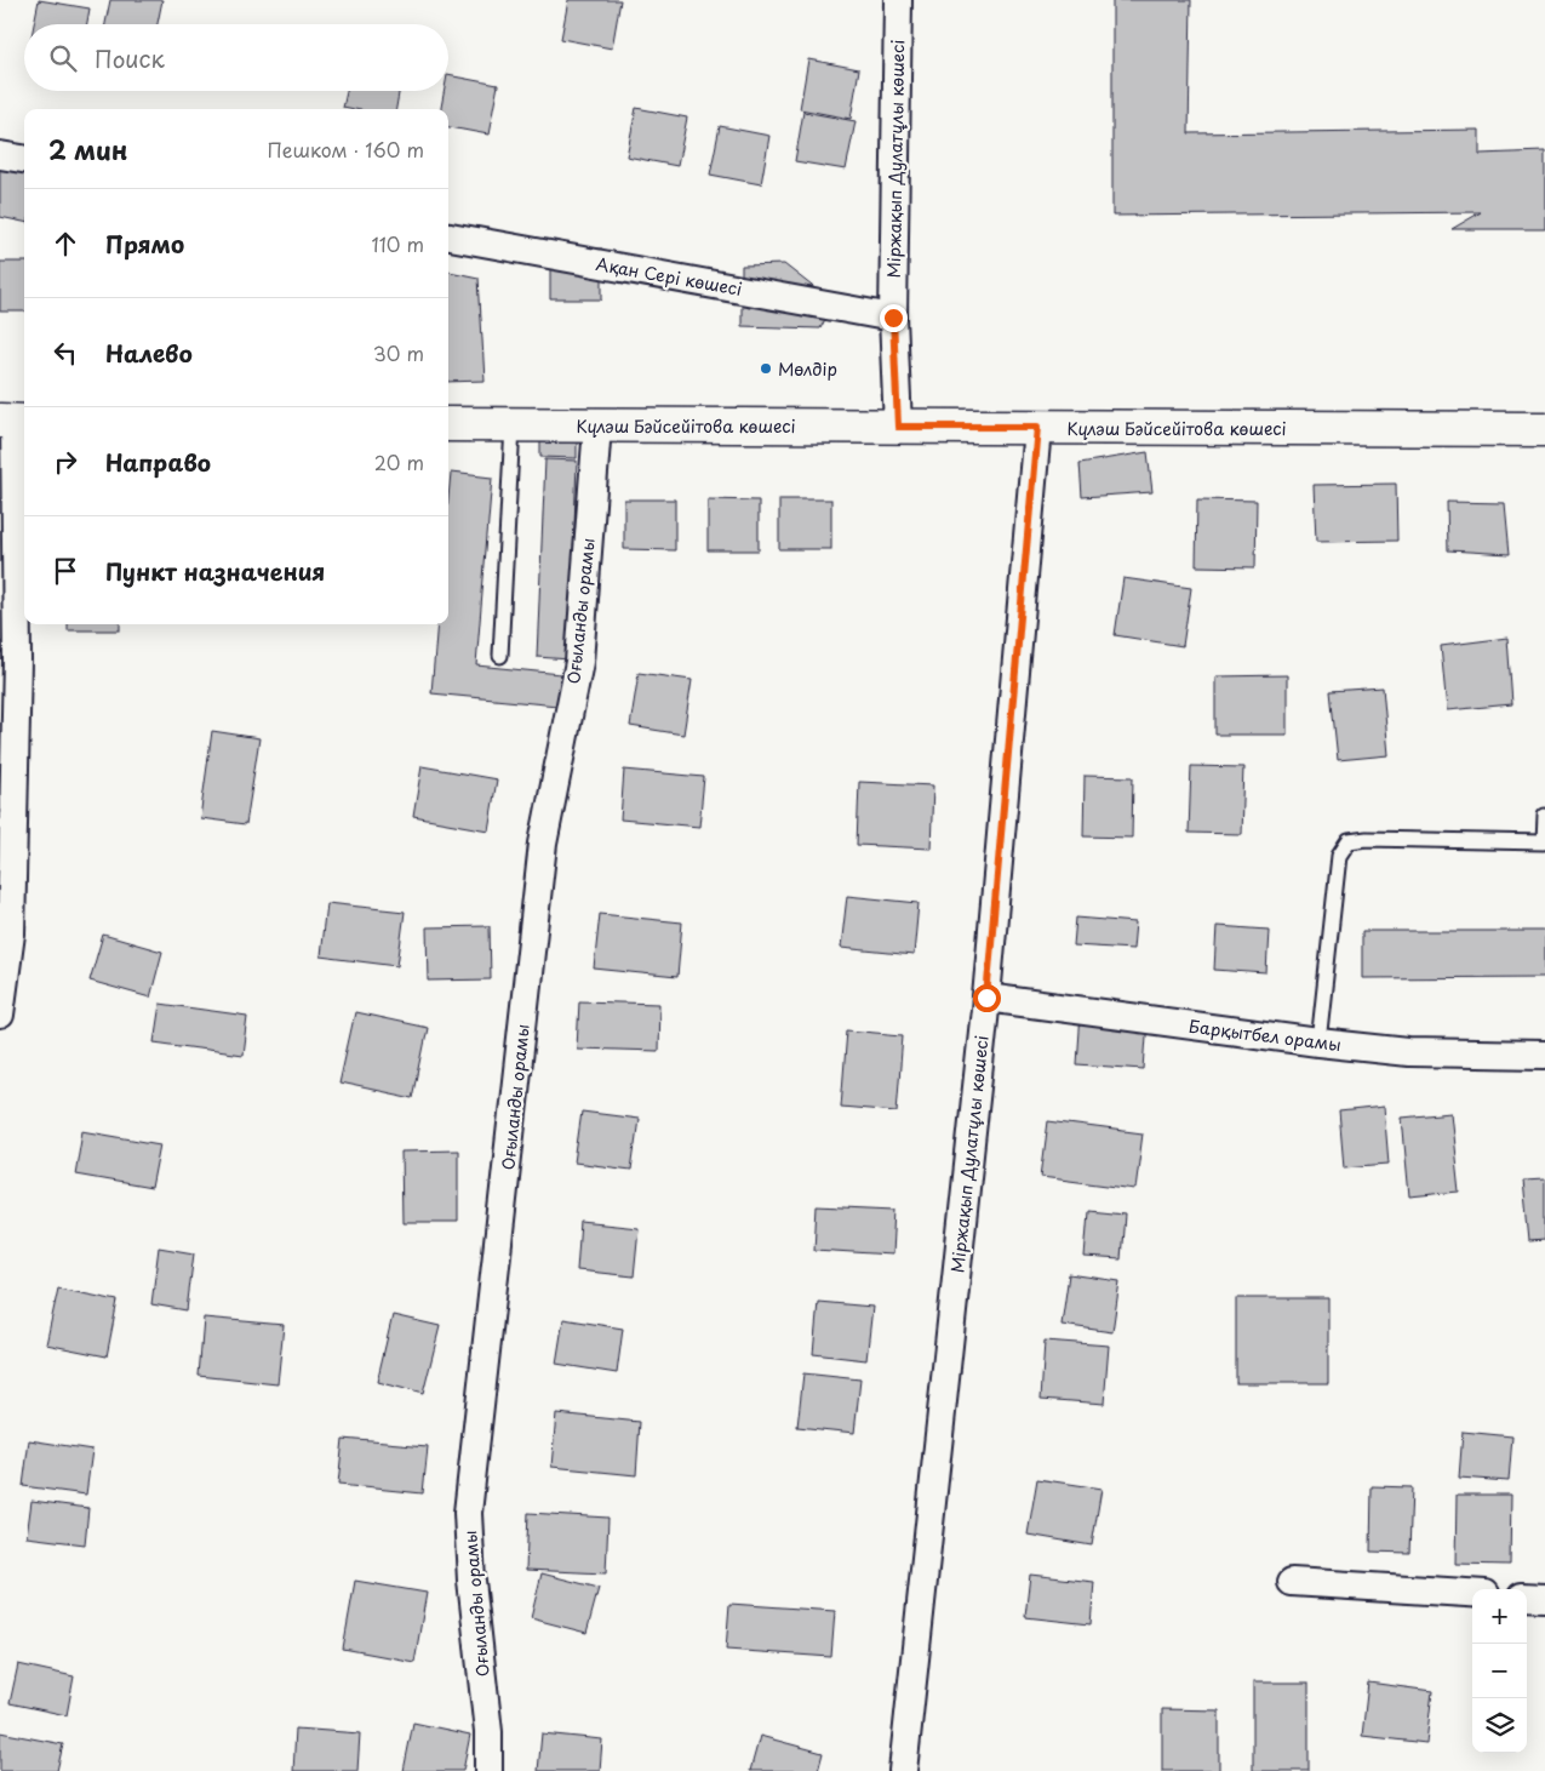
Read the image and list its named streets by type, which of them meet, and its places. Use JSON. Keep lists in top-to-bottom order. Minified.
{"streets":{"street":["Міржақып Дулатұлы көшесі","Ақан Сері көшесі","Күләш Бәйсейітова көшесі","Оғыланды орамы","Барқытбел орамы"]},"crossings":[["Міржақып Дулатұлы көшесі","Ақан Сері көшесі"],["Міржақып Дулатұлы көшесі","Күләш Бәйсейітова көшесі"],["Міржақып Дулатұлы көшесі","Барқытбел орамы"],["Күләш Бәйсейітова көшесі","Оғыланды орамы"]],"places":["Мөлдiр"],"page":{"search":"Поиск","heading":["2 мин","Пешком · 160 m"],"list":[["Прямо","110 m"],["Налево","30 m"],["Направо","20 m"],"Пункт назначения"],"map_buttons":["+","−"]}}
